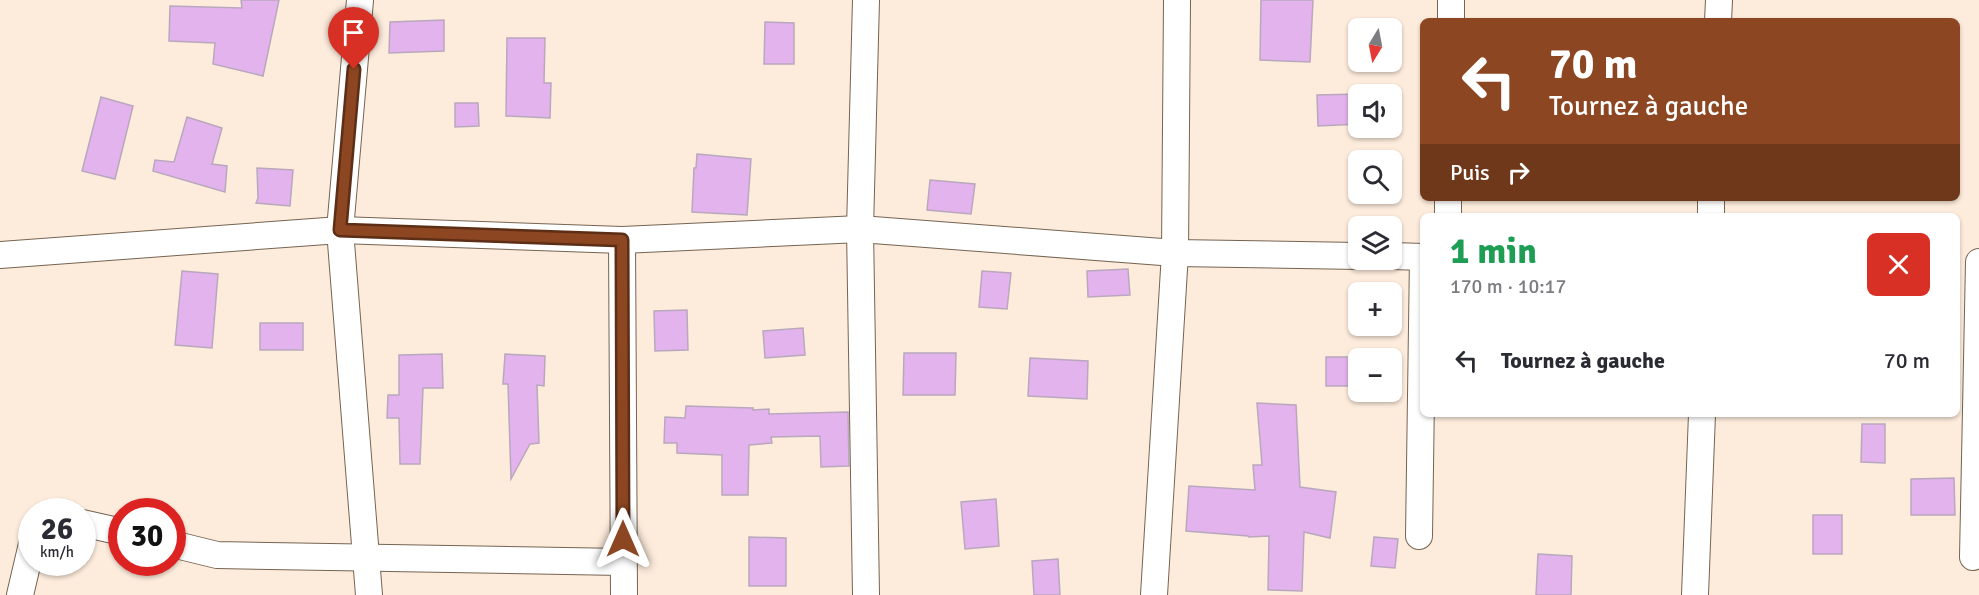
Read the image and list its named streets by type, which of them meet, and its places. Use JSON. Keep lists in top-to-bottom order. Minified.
{"north":"bottom","page":{"map_buttons":["+","−"],"turn":["70 m","Tournez à gauche"],"then":"Puis","heading":["1 min","170 m · 10:17"],"list":[{"name":"Tournez à gauche","value":"70 m"}],"speed":"26 km/h","limit":"30"}}
